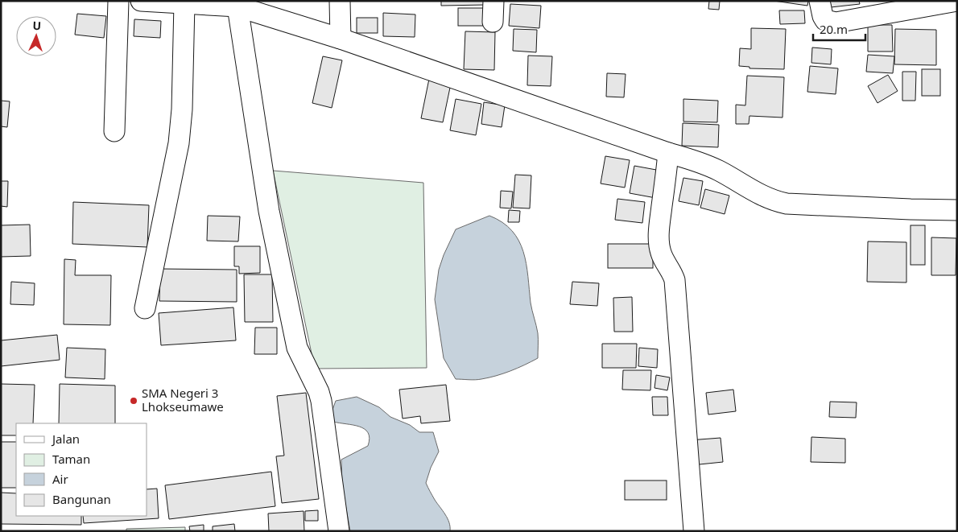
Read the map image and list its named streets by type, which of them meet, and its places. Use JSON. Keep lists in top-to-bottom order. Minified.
{"places":["SMA Negeri 3 Lhokseumawe"],"legend":["Jalan","Taman","Air","Bangunan"],"scale_bar":"20 m","north":"top"}
